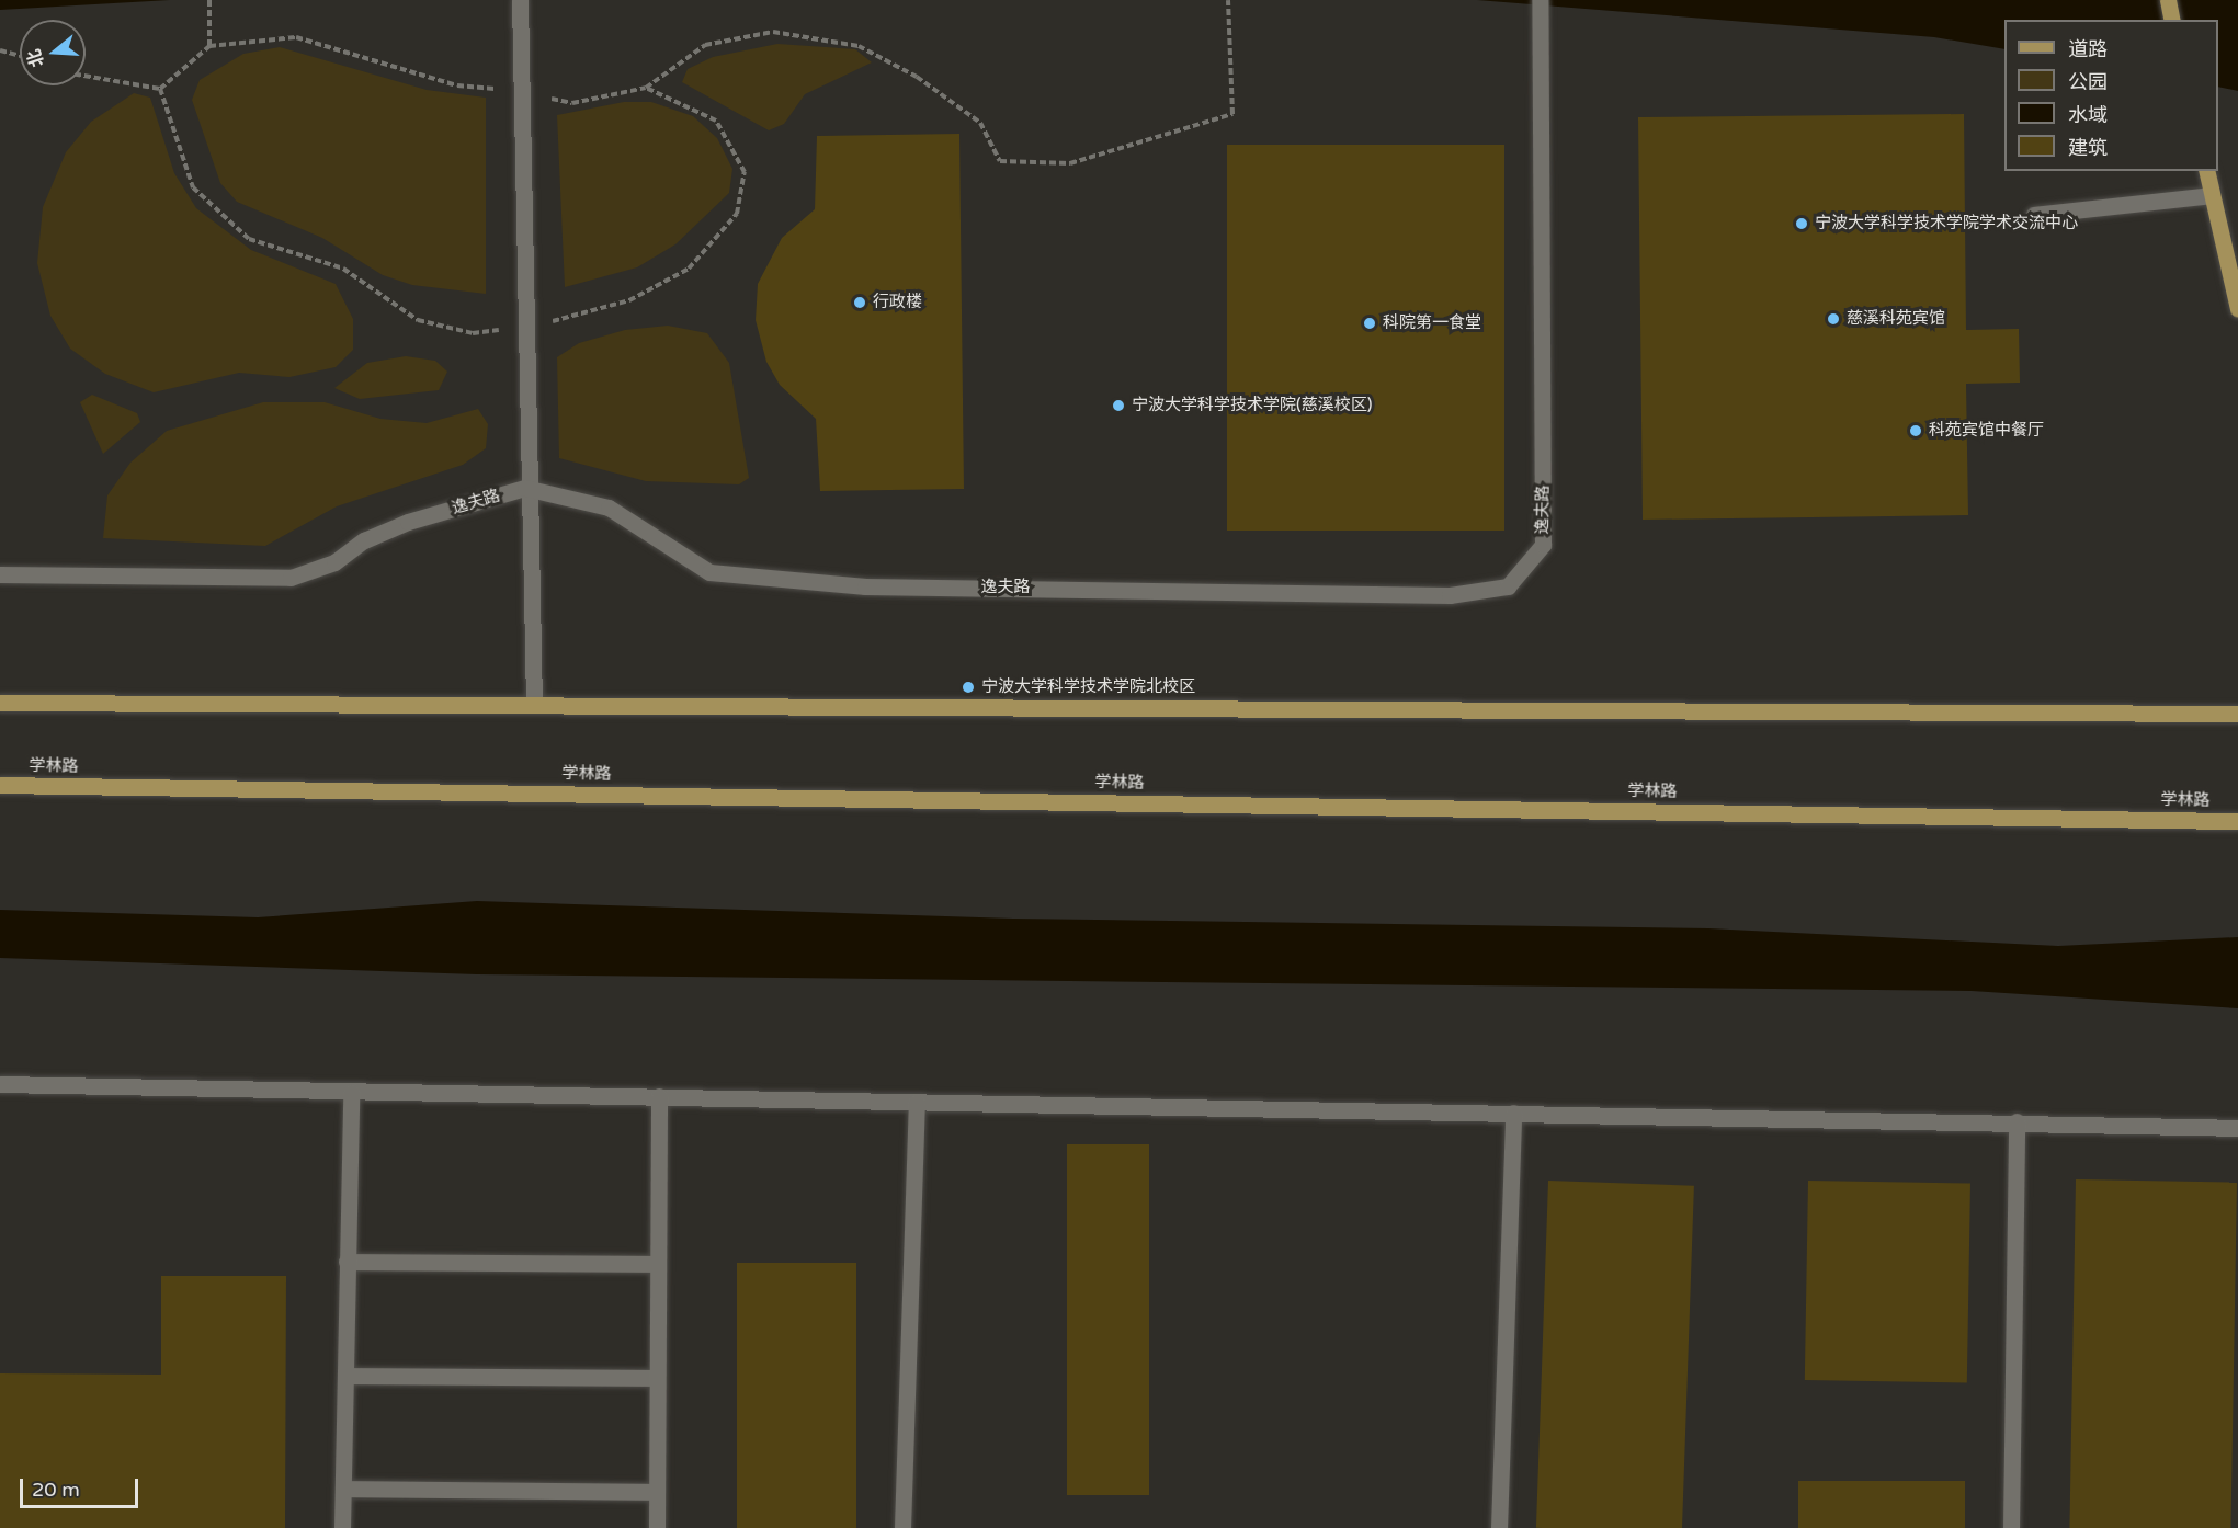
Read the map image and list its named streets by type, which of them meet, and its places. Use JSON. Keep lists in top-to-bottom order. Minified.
{"streets":{"main road":["学林路"],"street":["逸夫路"]},"places":["宁波大学科学技术学院学术交流中心","行政楼","慈溪科苑宾馆","科院第一食堂","宁波大学科学技术学院(慈溪校区)","科苑宾馆中餐厅","宁波大学科学技术学院北校区"],"legend":["道路","公园","水域","建筑"],"scale_bar":"20 m","north":"left"}
